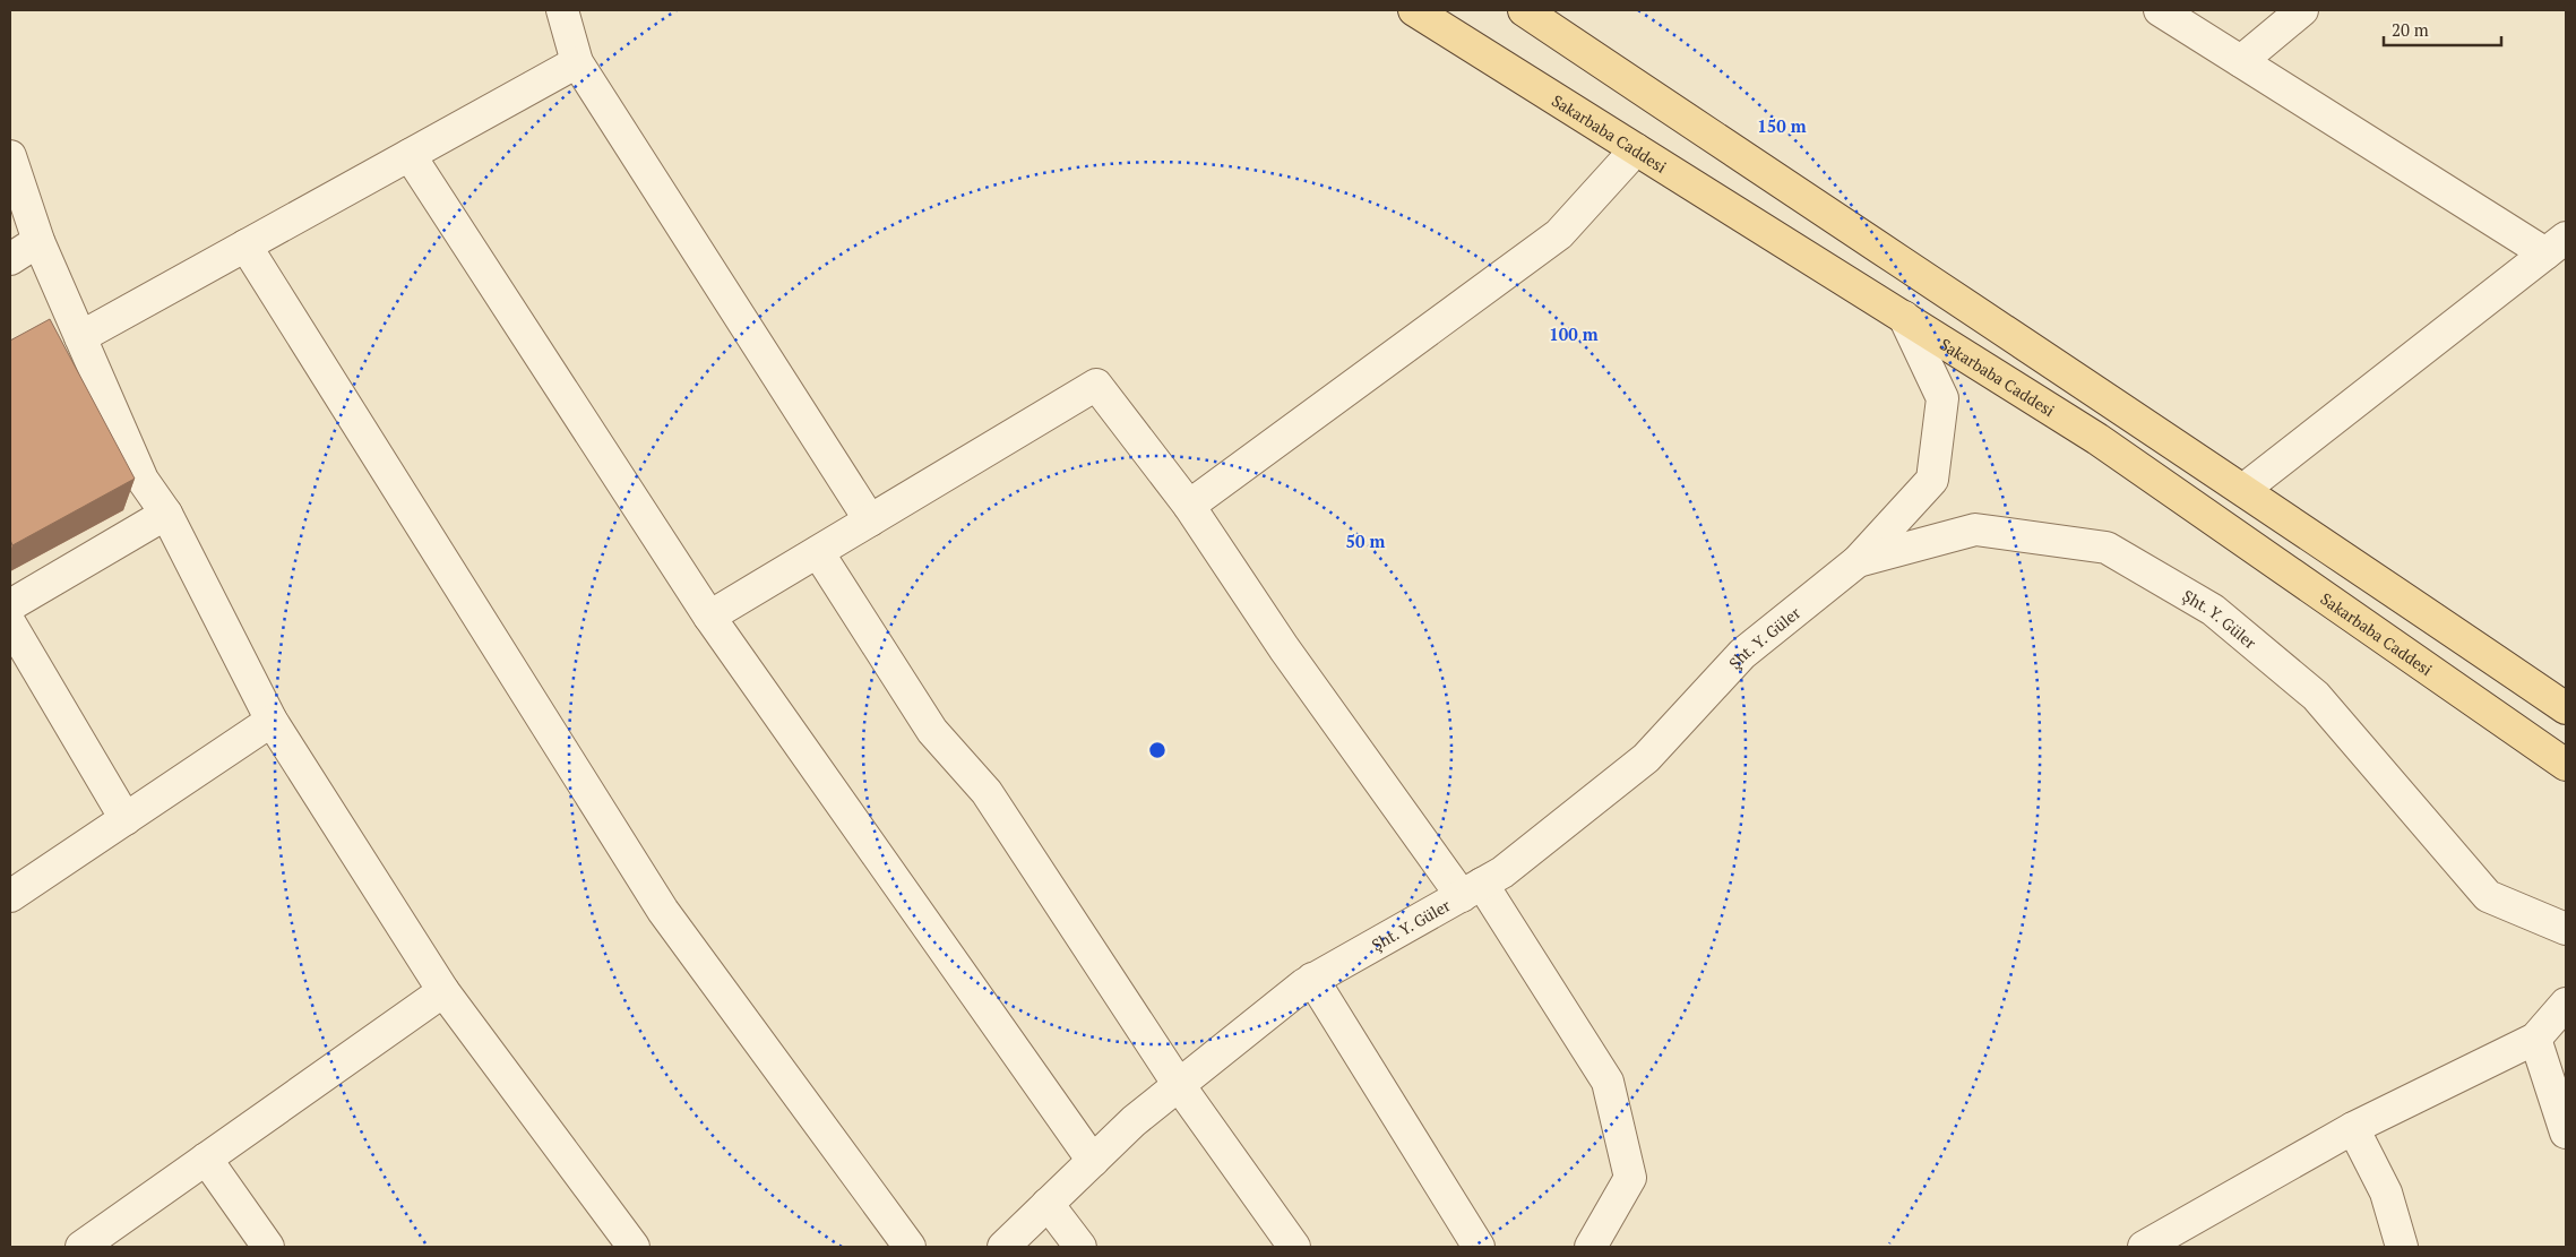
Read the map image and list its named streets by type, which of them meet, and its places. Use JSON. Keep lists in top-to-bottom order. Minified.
{"streets":{"main road":["Sakarbaba Caddesi"],"street":["Şht. Y. Güler"]},"scale_bar":"20 m","rings":["150 m","100 m","50 m"]}
